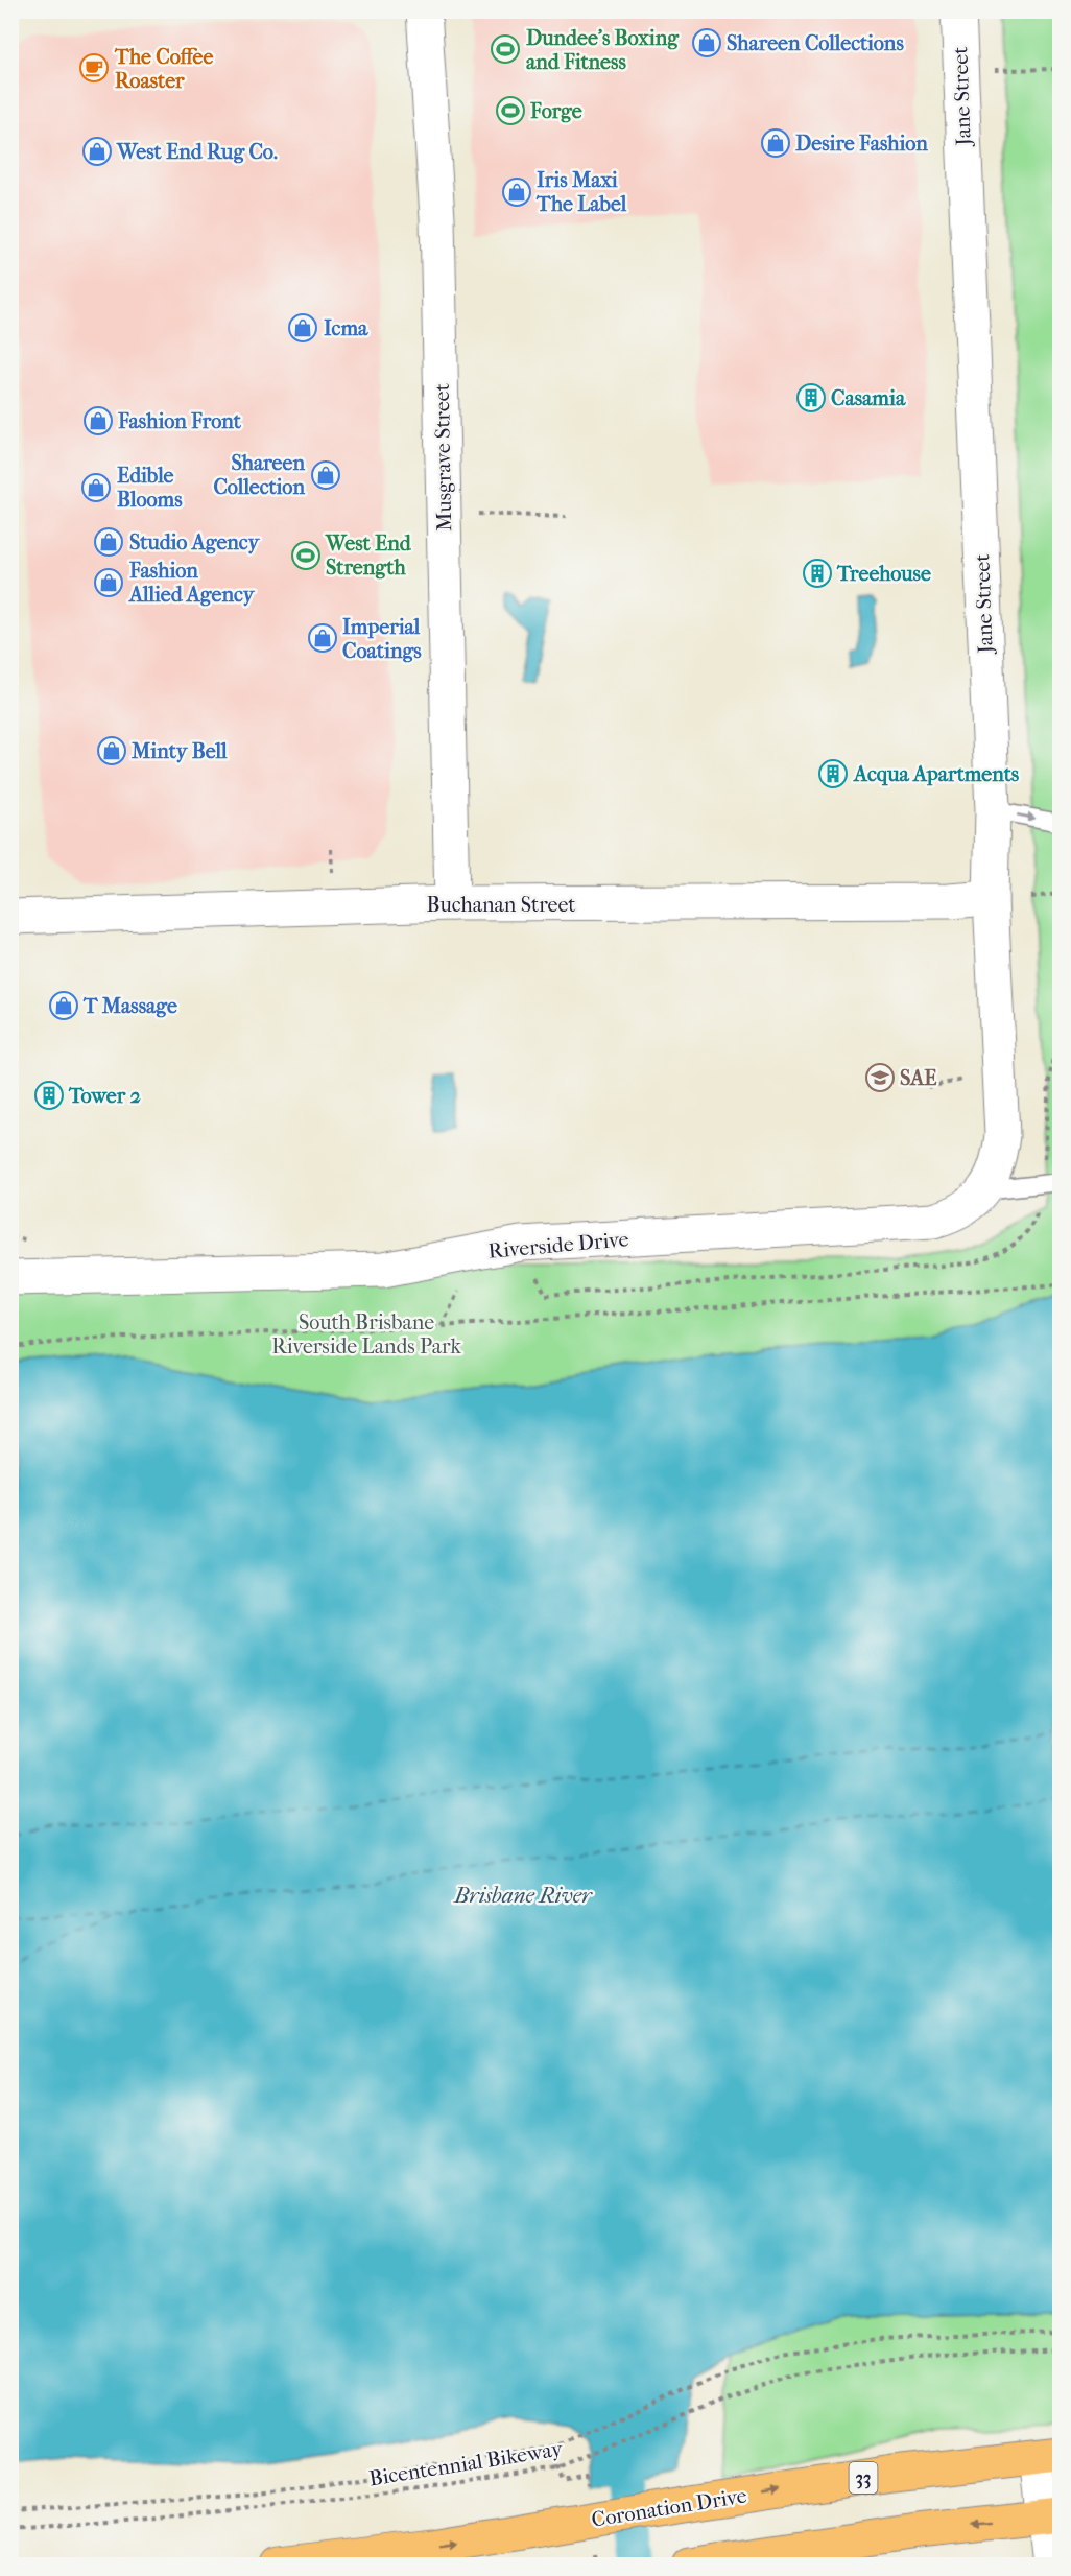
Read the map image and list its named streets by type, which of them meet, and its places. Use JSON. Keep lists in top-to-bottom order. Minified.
{"streets":{"highway":["33","Coronation Drive"],"street":["Jane Street","Musgrave Street","Buchanan Street","Riverside Drive"],"path":["Bicentennial Bikeway"]},"crossings":[["Jane Street","Buchanan Street"],["Jane Street","Riverside Drive"],["Musgrave Street","Buchanan Street"]],"water":["Brisbane River"],"parks":["South Brisbane Riverside Lands Park"],"places":{"shop":["Shareen Collections","Desire Fashion","West End Rug Co.","Iris Maxi The Label","Icma","Fashion Front","Shareen Collection","Edible Blooms","Studio Agency","Fashion Allied Agency","Imperial Coatings","Minty Bell","T Massage"],"sports":["Dundee’s Boxing and Fitness","Forge","West End Strength"],"cafe":["The Coffee Roaster"],"building":["Casamia","Treehouse","Acqua Apartments","Tower 2"],"school or university":["SAE"]}}
